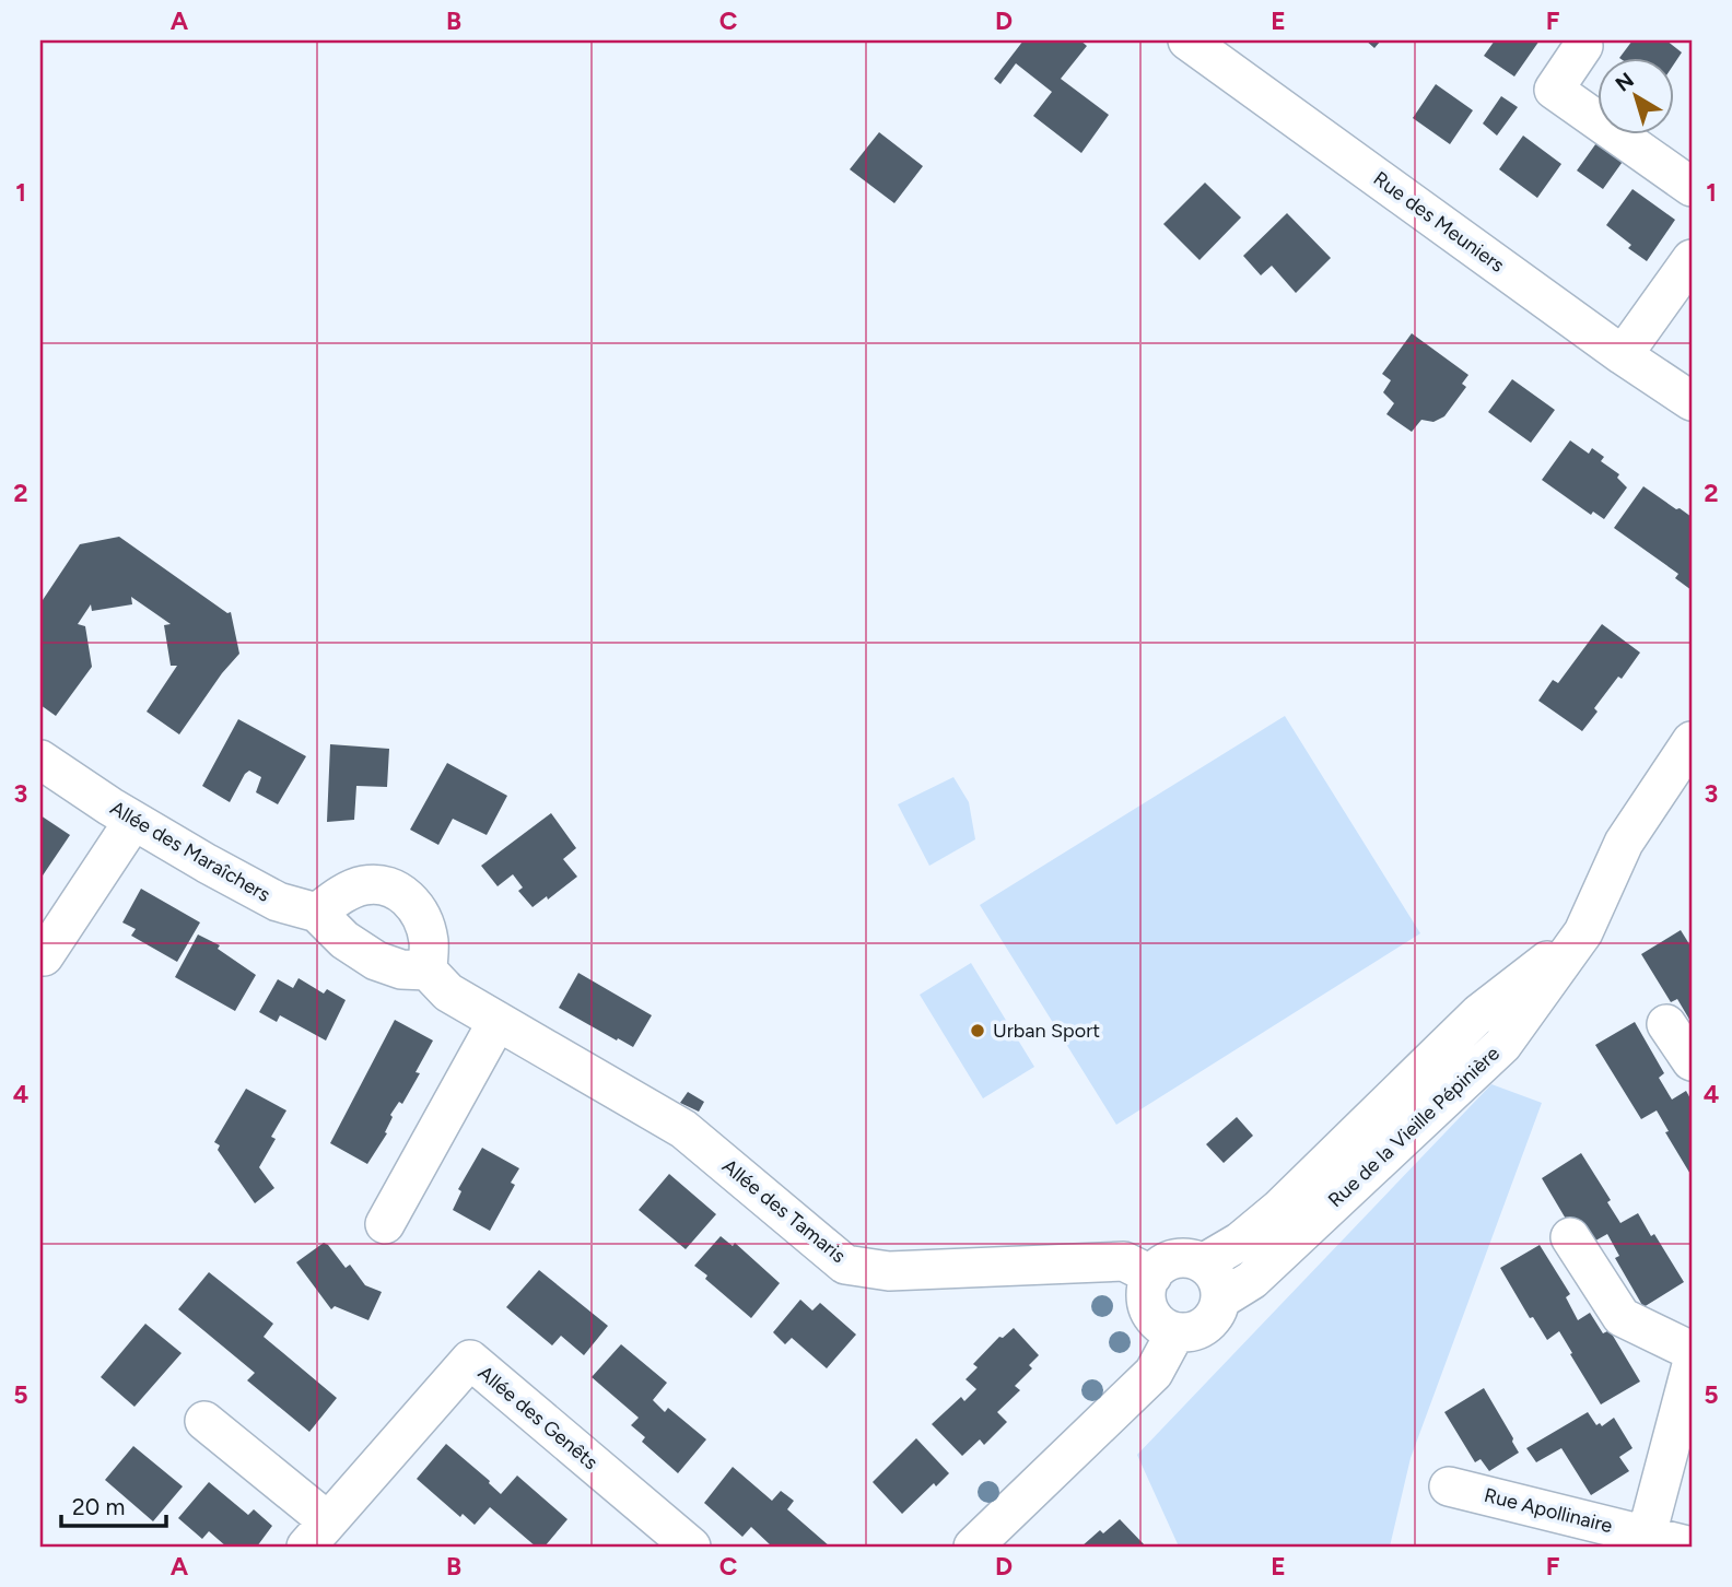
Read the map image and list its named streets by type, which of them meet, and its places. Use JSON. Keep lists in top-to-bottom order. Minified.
{"streets":{"street":["Rue des Meuniers","Allée des Maraîchers","Rue de la Vieille Pépinière","Allée des Tamaris","Allée des Genêts","Rue Apollinaire"]},"crossings":[["Rue de la Vieille Pépinière","Allée des Tamaris"]],"places":["Urban Sport"],"scale_bar":"20 m","north":"top left","grid":{"columns":["A","B","C","D","E","F"],"rows":["1","2","3","4","5"]}}
